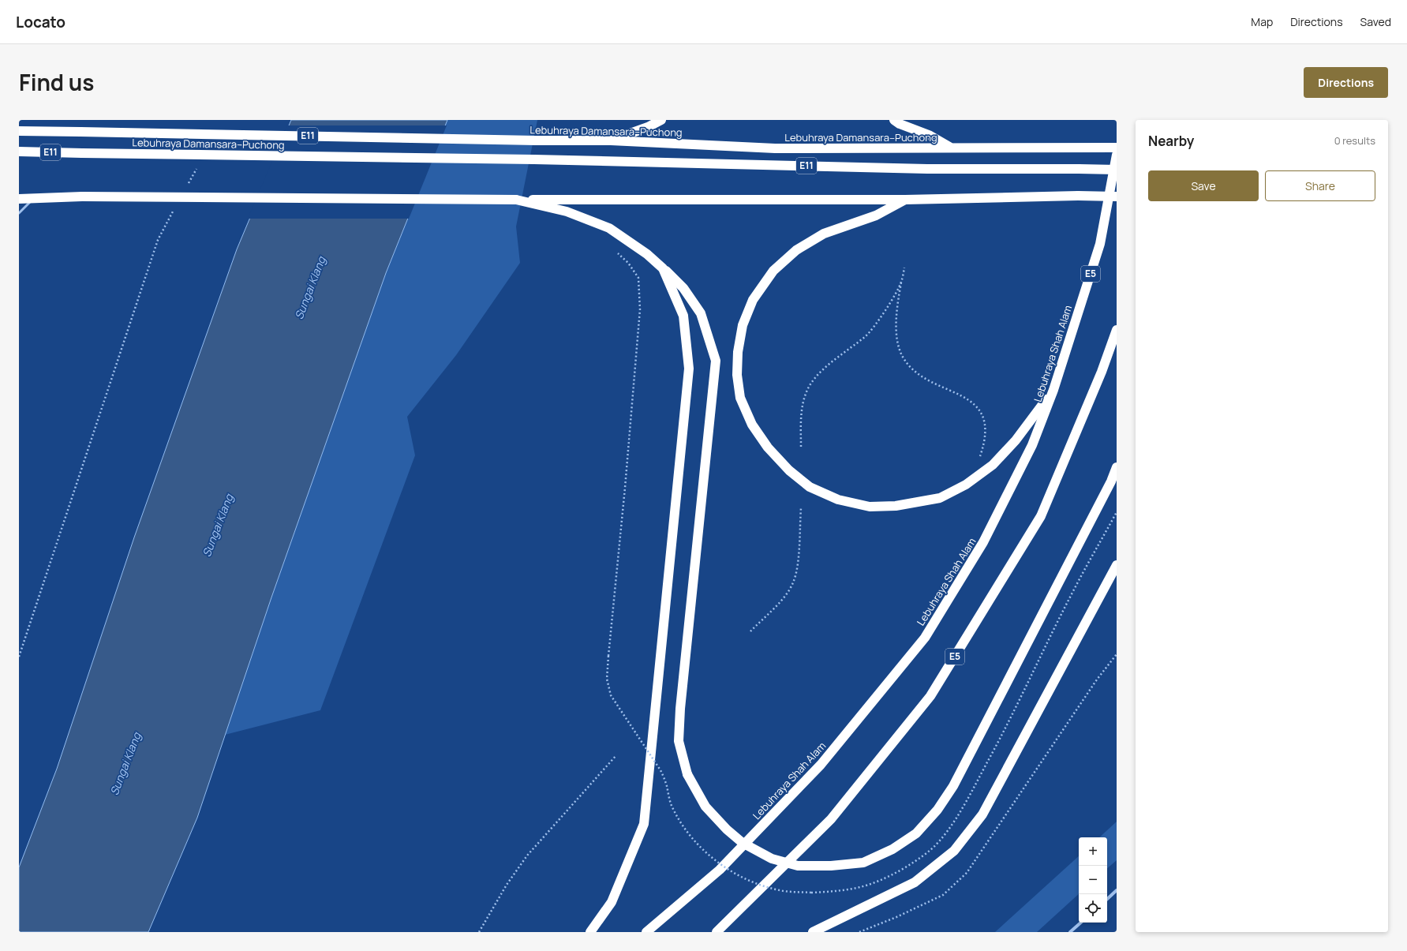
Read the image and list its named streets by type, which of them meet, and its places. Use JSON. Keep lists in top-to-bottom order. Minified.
{"streets":{"highway":["Lebuhraya Damansara–Puchong","E11","E5","Lebuhraya Shah Alam"]},"water":["Sungai Klang"],"page":{"header":"Locato","nav":["Map","Directions","Saved"],"title":"Find us","buttons":["Directions",["Save","Share"]],"heading":["Nearby","0 results"],"map_buttons":["+","−"]}}
